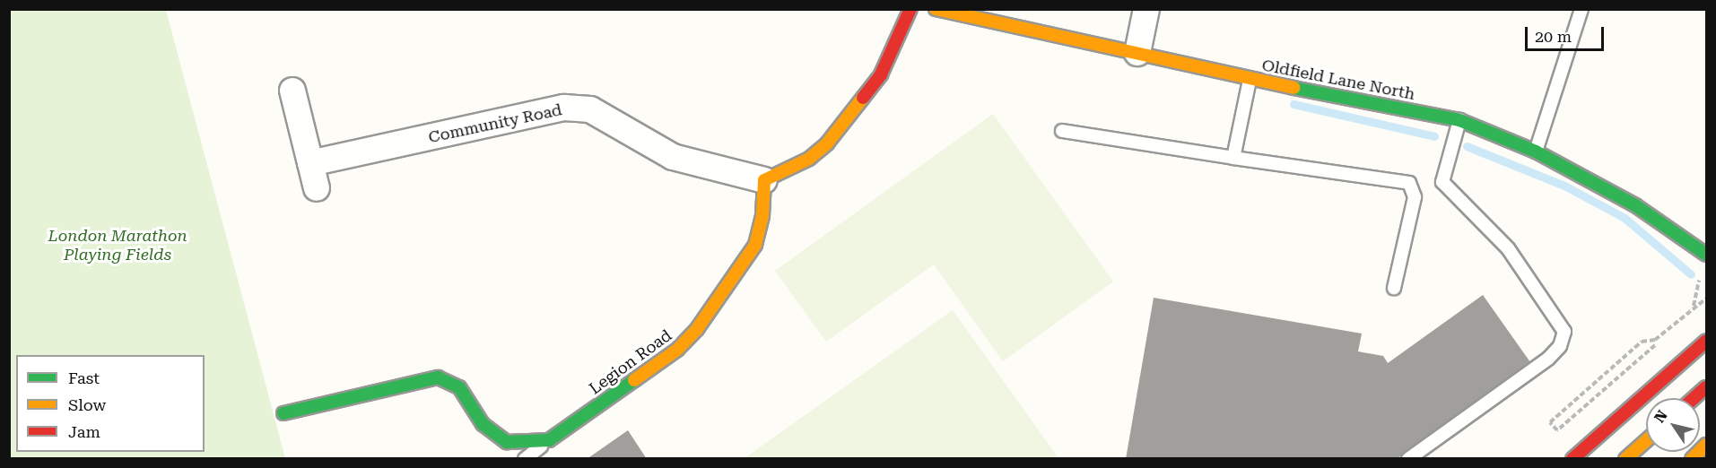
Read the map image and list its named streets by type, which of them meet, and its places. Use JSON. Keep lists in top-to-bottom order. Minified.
{"streets":{"main road":["Oldfield Lane North","Legion Road"],"street":["Community Road"]},"crossings":[["Community Road","Legion Road"]],"parks":["London Marathon Playing Fields"],"legend":["Fast","Slow","Jam"],"scale_bar":"20 m","north":"top left"}
